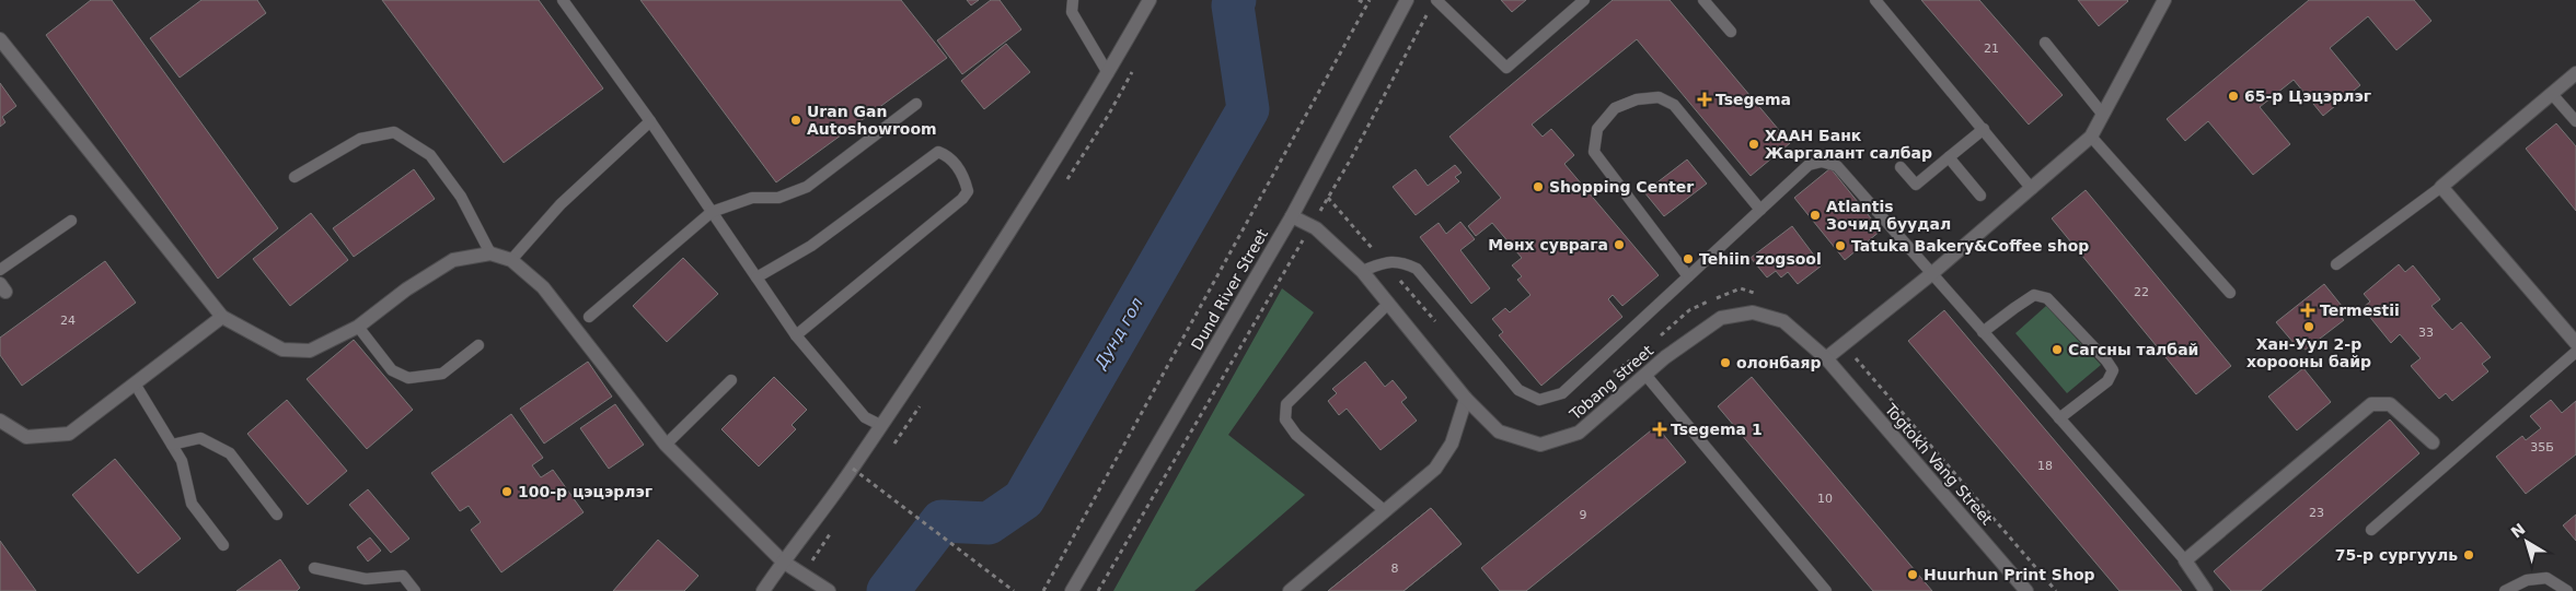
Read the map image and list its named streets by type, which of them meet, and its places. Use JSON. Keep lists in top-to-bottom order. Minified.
{"streets":{"street":["Dund River Street","Tobang street","Togtokh Vang Street"]},"crossings":[["Dund River Street","Tobang street"],["Tobang street","Togtokh Vang Street"]],"water":["Дунд гол"],"places":{"other":["65-р Цэцэрлэг","Uran Gan Autoshowroom","ХААН Банк Жаргалант салбар","Shopping Center","Atlantis Зочид буудал","Мөнх суврага","Tatuka Bakery&Coffee shop","Tehiin zogsool","Хан-Уул 2-р хорооны байр","Сагсны талбай","олонбаяр","100-р цэцэрлэг","75-р сургууль","Huurhun Print Shop"],"health":["Tsegema","Termestii","Tsegema 1"]},"house_numbers":["21","22","24","33","35Б","18","10","23","9","8"],"north":"top left"}
